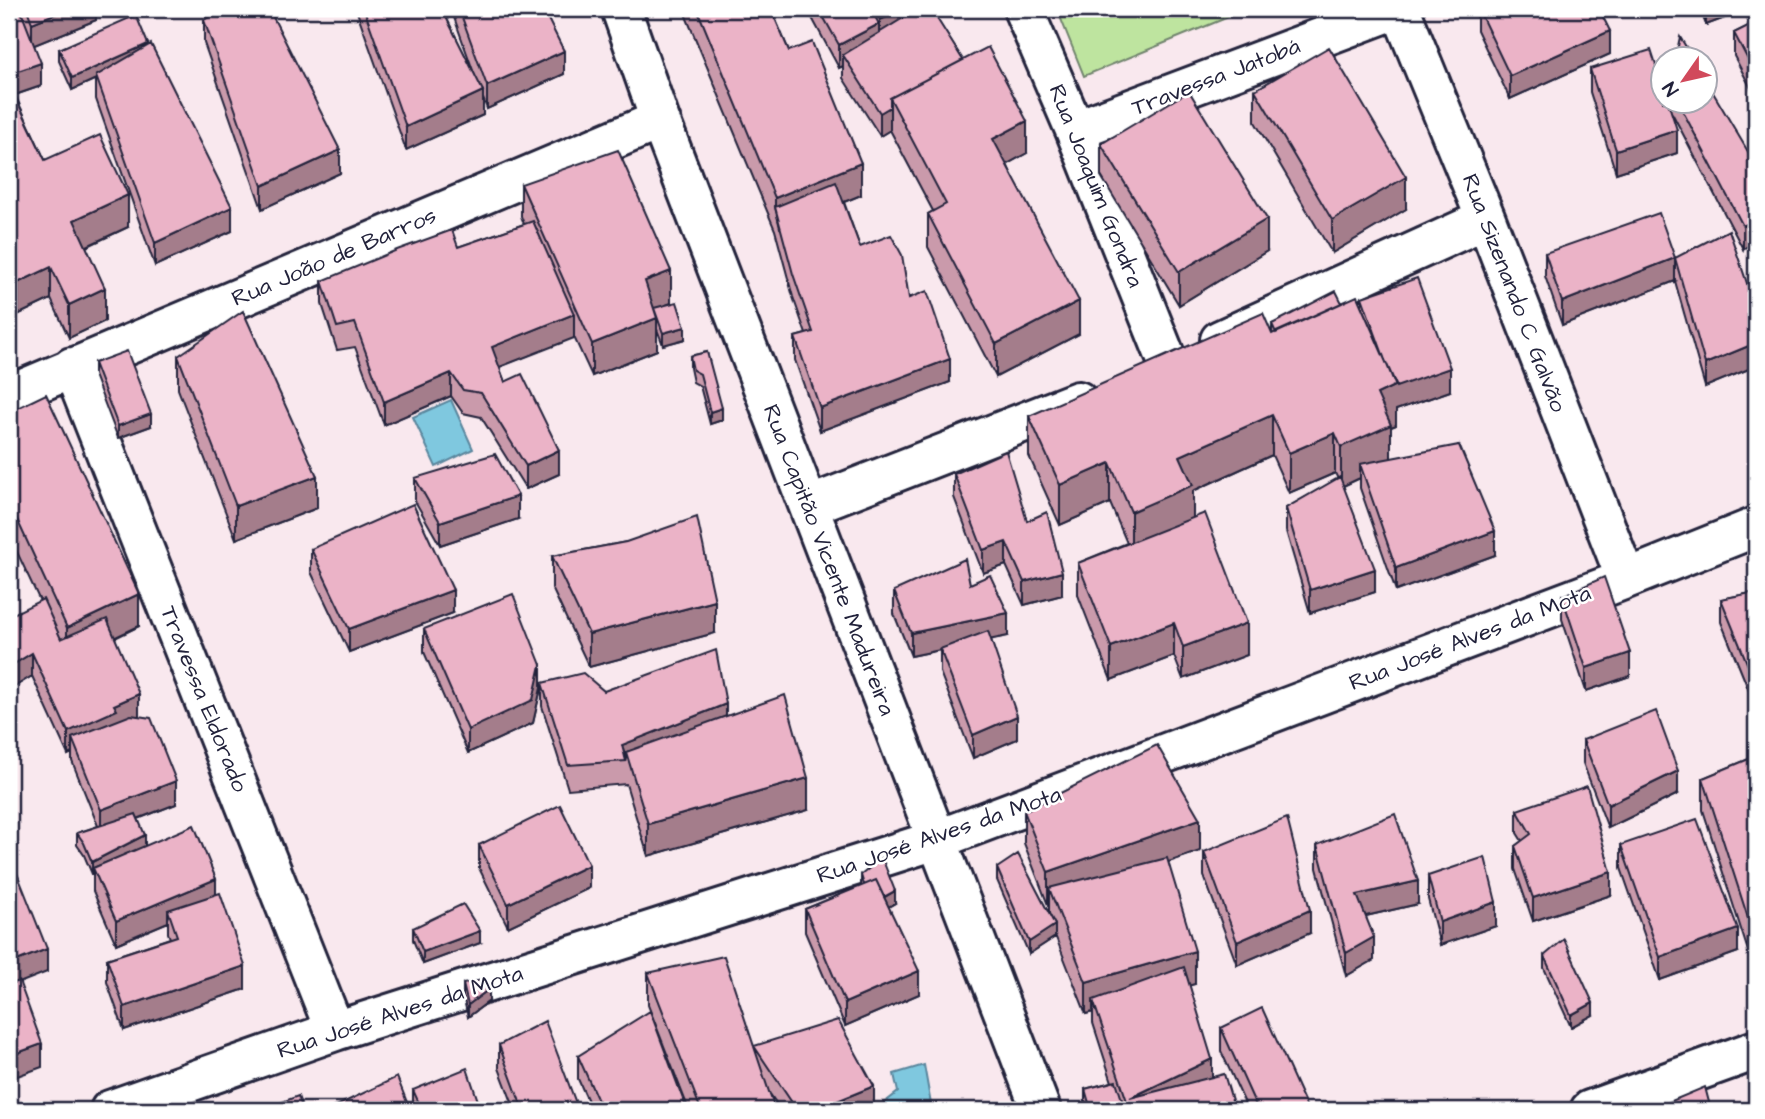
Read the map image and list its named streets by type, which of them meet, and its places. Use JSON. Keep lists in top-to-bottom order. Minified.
{"streets":{"street":["Travessa Jatobá","Rua Joaquim Gondra","Rua João de Barros","Rua Sizenando C Galvão","Rua Capitão Vicente Madureira","Rua José Alves da Mota","Travessa Eldorado"]},"crossings":[["Travessa Jatobá","Rua Joaquim Gondra"],["Travessa Jatobá","Rua Sizenando C Galvão"],["Rua Joaquim Gondra","Rua Sizenando C Galvão"],["Rua João de Barros","Rua Capitão Vicente Madureira"],["Rua João de Barros","Travessa Eldorado"],["Rua Sizenando C Galvão","Rua José Alves da Mota"],["Rua Capitão Vicente Madureira","Rua José Alves da Mota"],["Rua José Alves da Mota","Travessa Eldorado"]],"north":"bottom left"}
